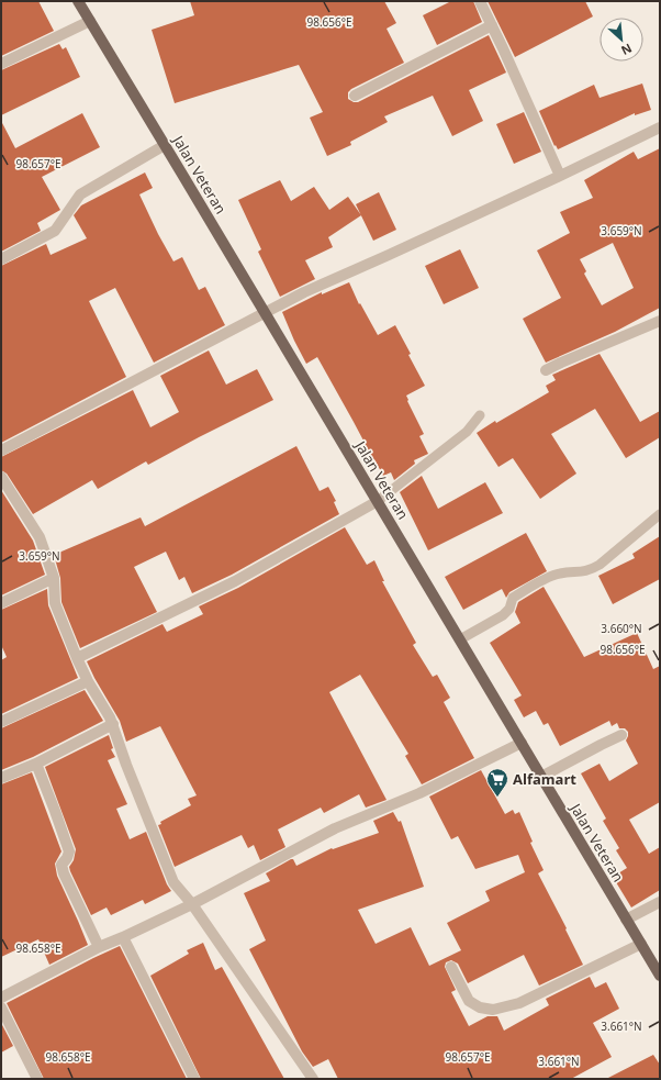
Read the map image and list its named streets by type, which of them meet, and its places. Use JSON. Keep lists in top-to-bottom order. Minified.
{"streets":{"main road":["Jalan Veteran"]},"places":{"supermarket":["Alfamart"]},"north":"bottom right","coordinates":["98.656°E","98.657°E","3.659°N","3.660°N","98.658°E","3.661°N"]}
